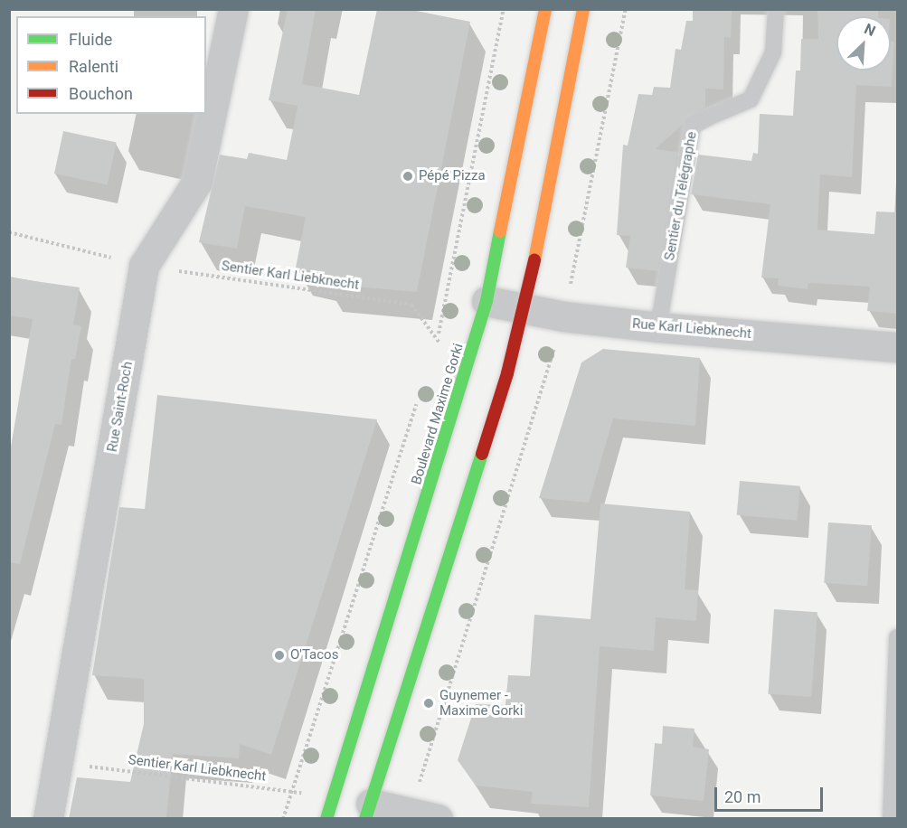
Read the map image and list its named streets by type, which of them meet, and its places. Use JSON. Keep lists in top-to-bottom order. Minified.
{"streets":{"main road":["Boulevard Maxime Gorki"],"street":["Rue Karl Liebknecht","Rue Saint-Roch"],"lane":["Sentier du Télégraphe"],"path":["Sentier Karl Liebknecht"]},"crossings":[["Sentier du Télégraphe","Rue Karl Liebknecht"],["Sentier Karl Liebknecht","Rue Saint-Roch"],["Sentier Karl Liebknecht","Boulevard Maxime Gorki"],["Rue Karl Liebknecht","Boulevard Maxime Gorki"]],"places":["Pépé Pizza","O'Tacos","Guynemer - Maxime Gorki"],"legend":["Fluide","Ralenti","Bouchon"],"scale_bar":"20 m","north":"top right"}
